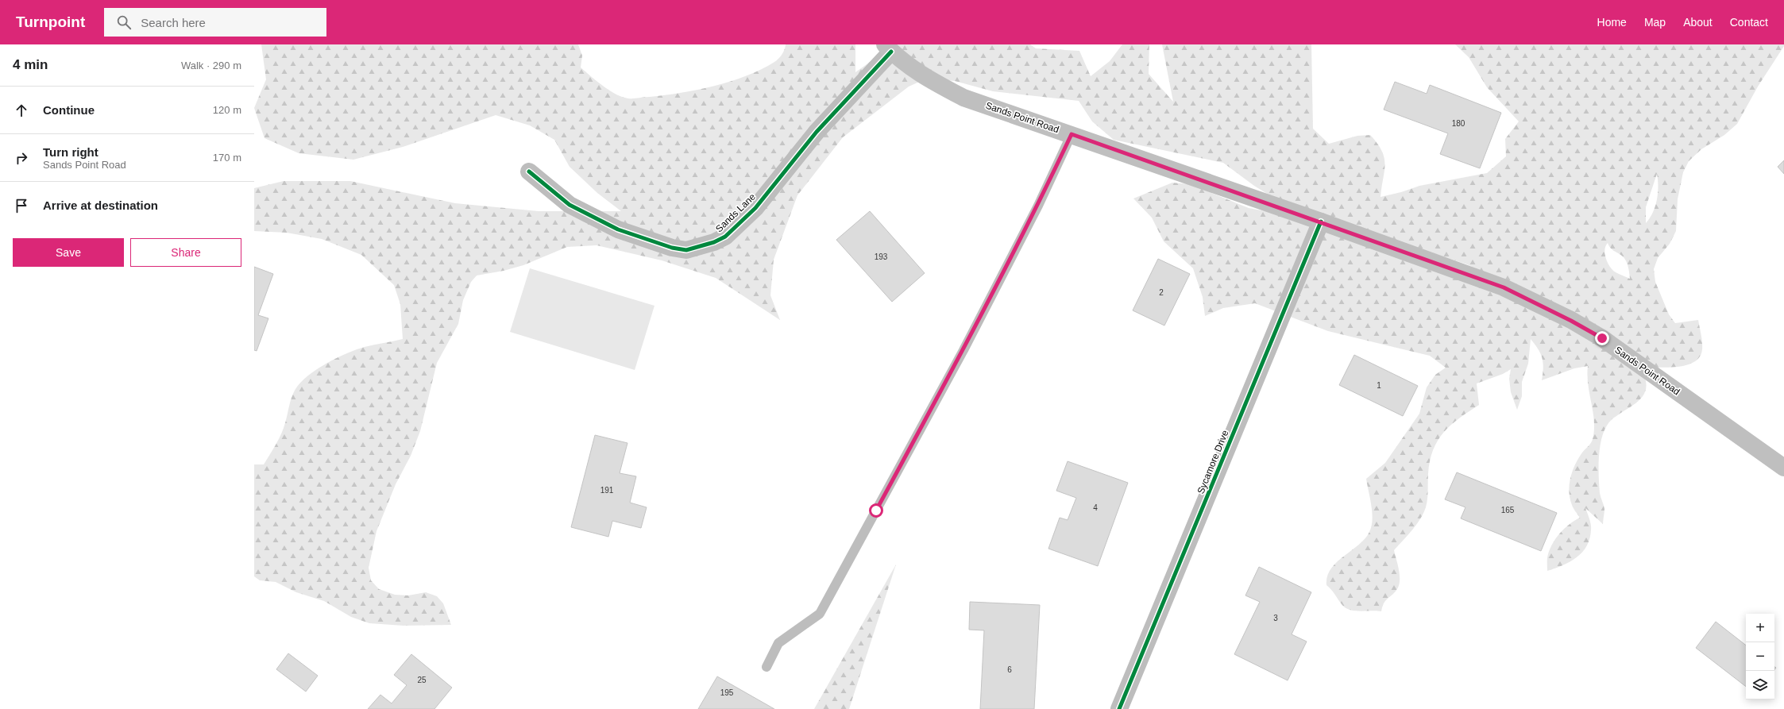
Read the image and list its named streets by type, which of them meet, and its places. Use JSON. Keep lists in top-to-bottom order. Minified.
{"streets":{"main road":["Sands Point Road"],"street":["Sands Lane","Sycamore Drive"]},"crossings":[["Sands Point Road","Sands Lane"],["Sands Point Road","Sycamore Drive"]],"house_numbers":["180","193","2","1","191","4","165","3","6","25","195"],"page":{"header":"Turnpoint","search":"Search here","nav":["Home","Map","About","Contact"],"heading":["4 min","Walk · 290 m"],"list":[["Continue","120 m"],["Turn right","Sands Point Road","170 m"],"Arrive at destination"],"buttons":["Save","Share"],"map_buttons":["+","−"]}}
